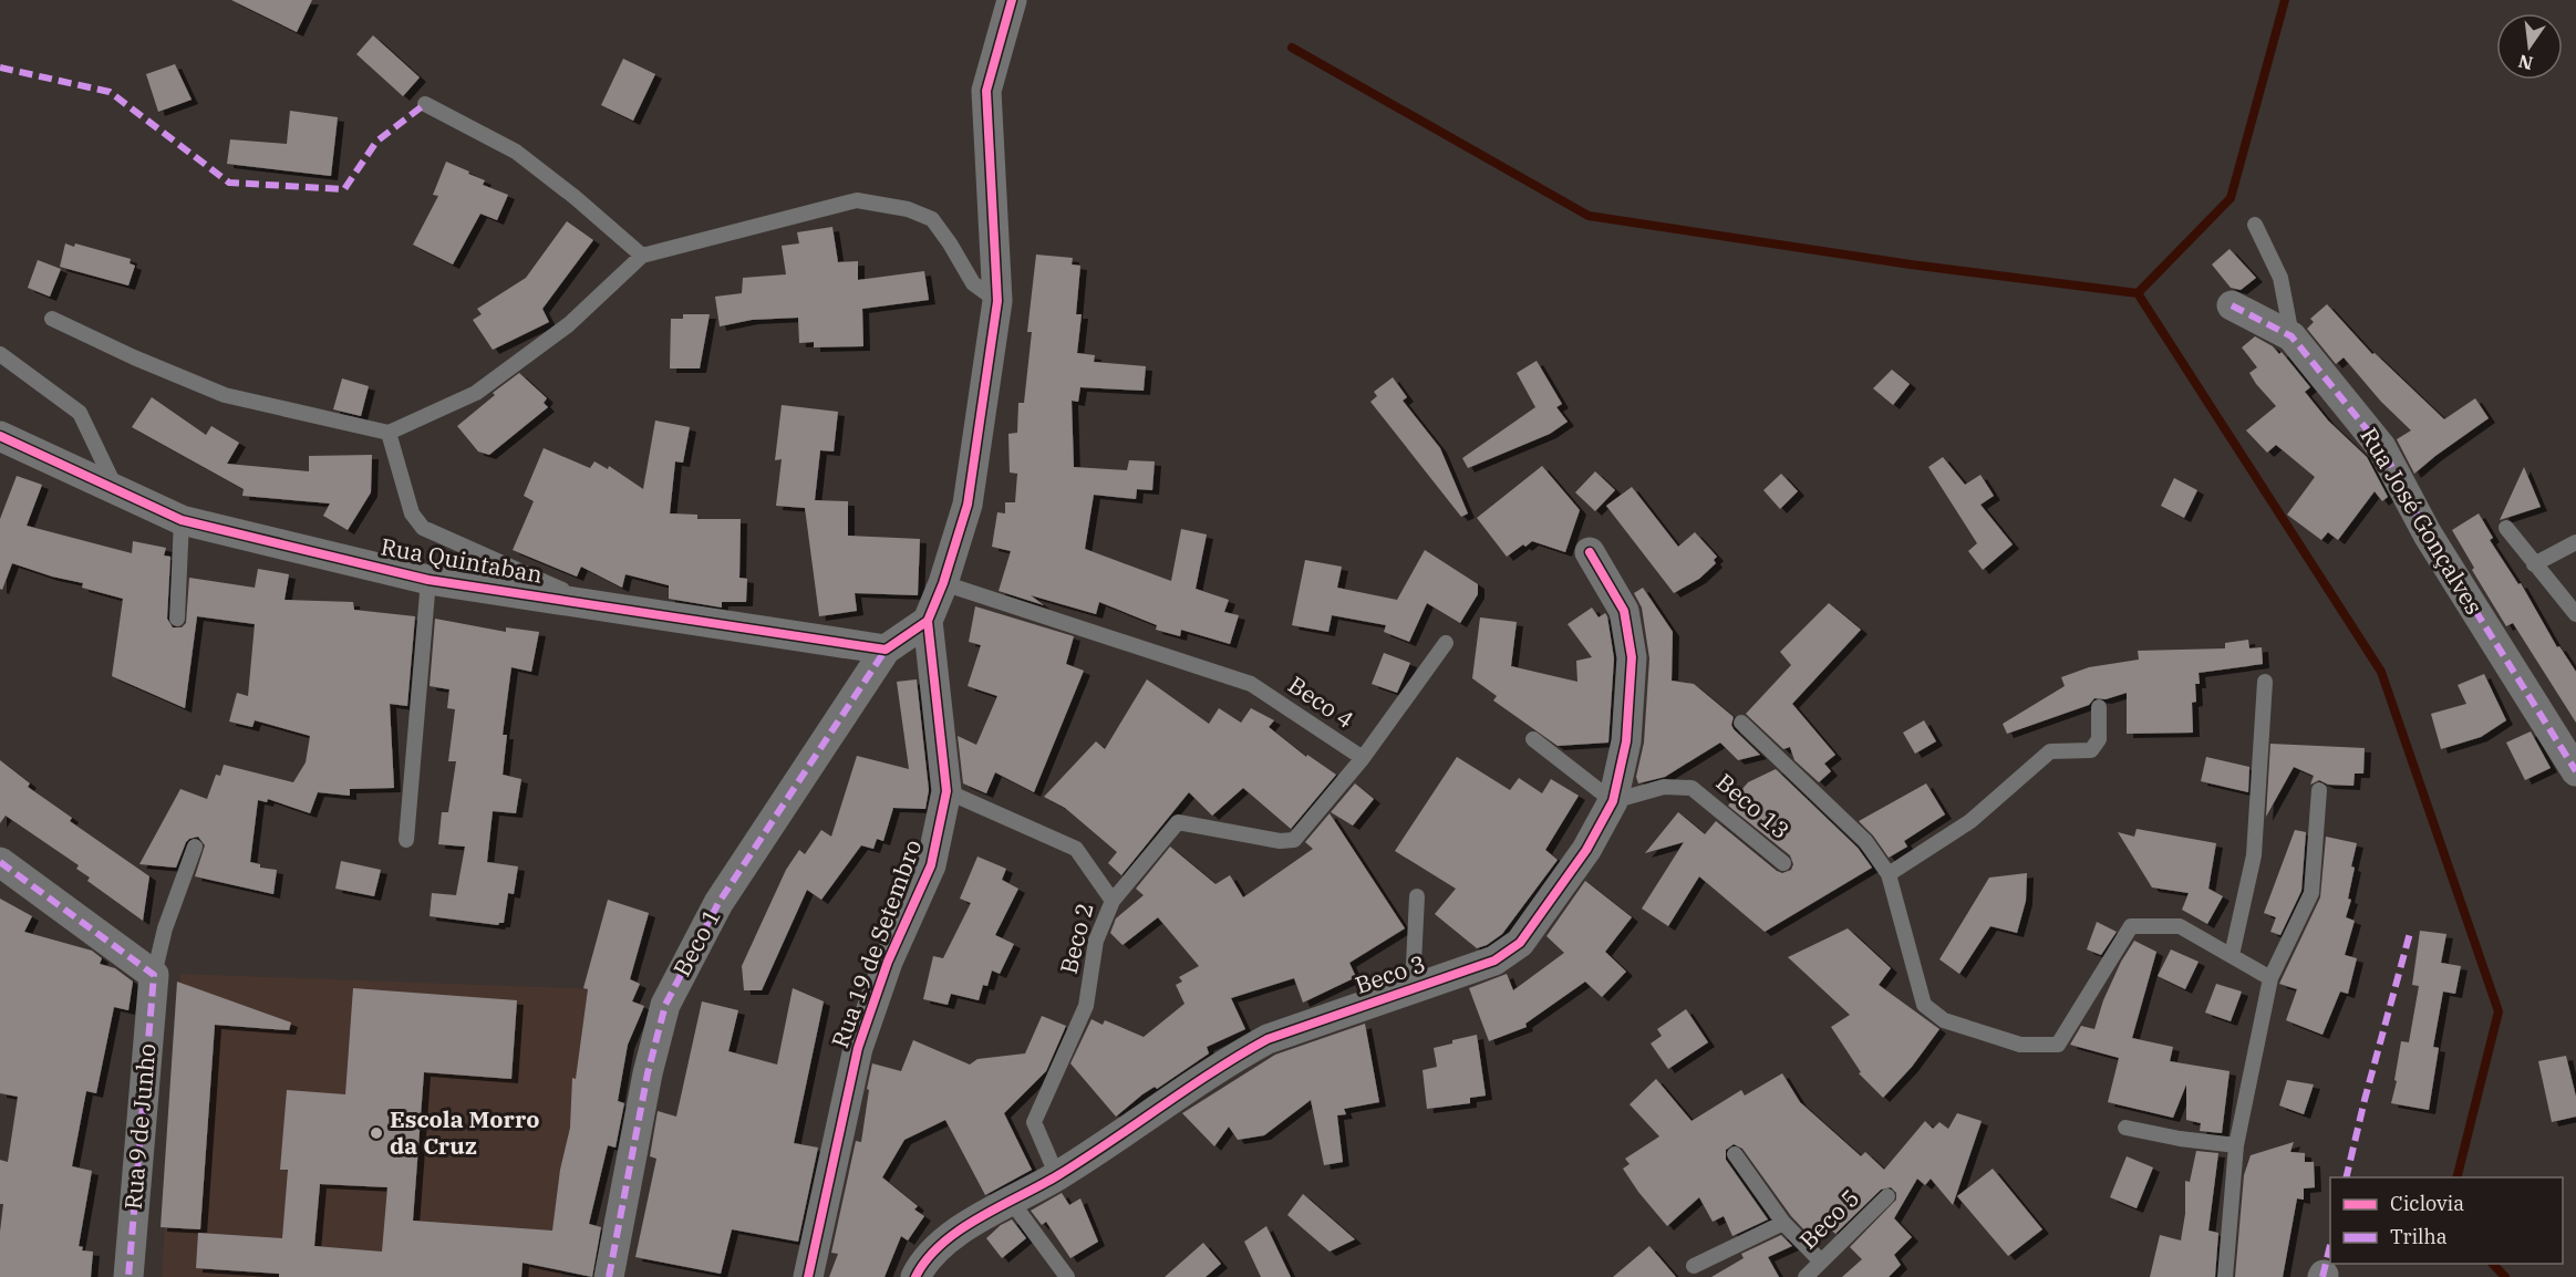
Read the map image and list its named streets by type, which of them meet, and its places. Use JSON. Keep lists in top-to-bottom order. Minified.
{"streets":{"street":["Rua José Gonçalves","Rua Quintaban","Beco 1","Rua 19 de Setembro","Beco 3","Rua 9 de Junho"],"lane":["Beco 4","Beco 13","Beco 2","Beco 5"]},"crossings":[["Rua Quintaban","Beco 1"],["Beco 4","Beco 2"],["Beco 13","Beco 3"],["Beco 2","Rua 19 de Setembro"],["Beco 2","Beco 3"]],"places":["Escola Morro da Cruz"],"legend":["Ciclovia","Trilha"],"north":"bottom"}
